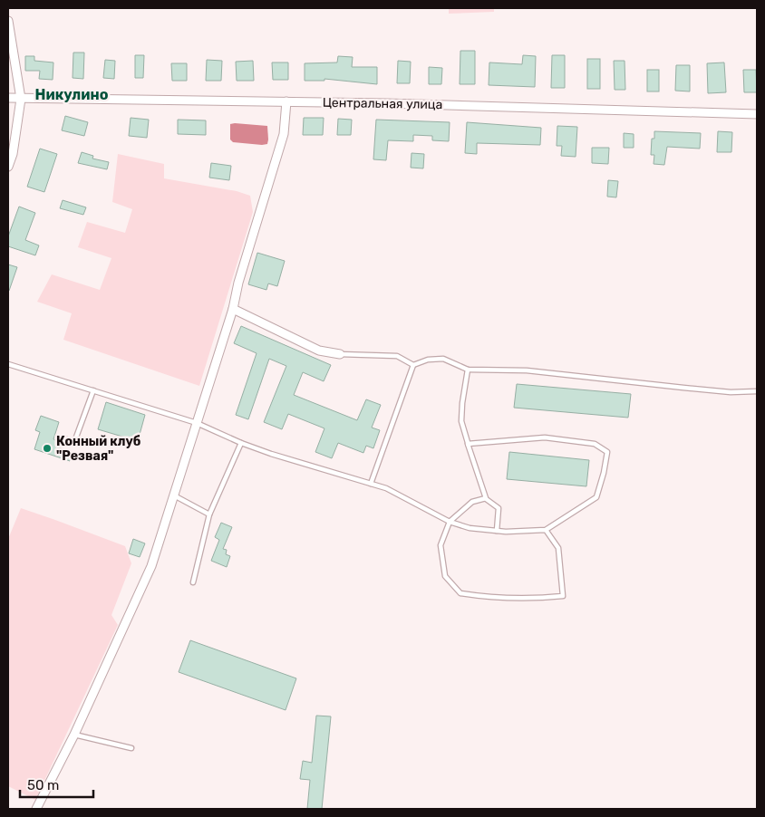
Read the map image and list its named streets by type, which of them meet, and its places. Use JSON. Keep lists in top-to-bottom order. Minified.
{"streets":{"street":["Центральная улица"]},"districts":["Никулино"],"places":["Конный клуб \"Резвая\""],"scale_bar":"50 m"}
